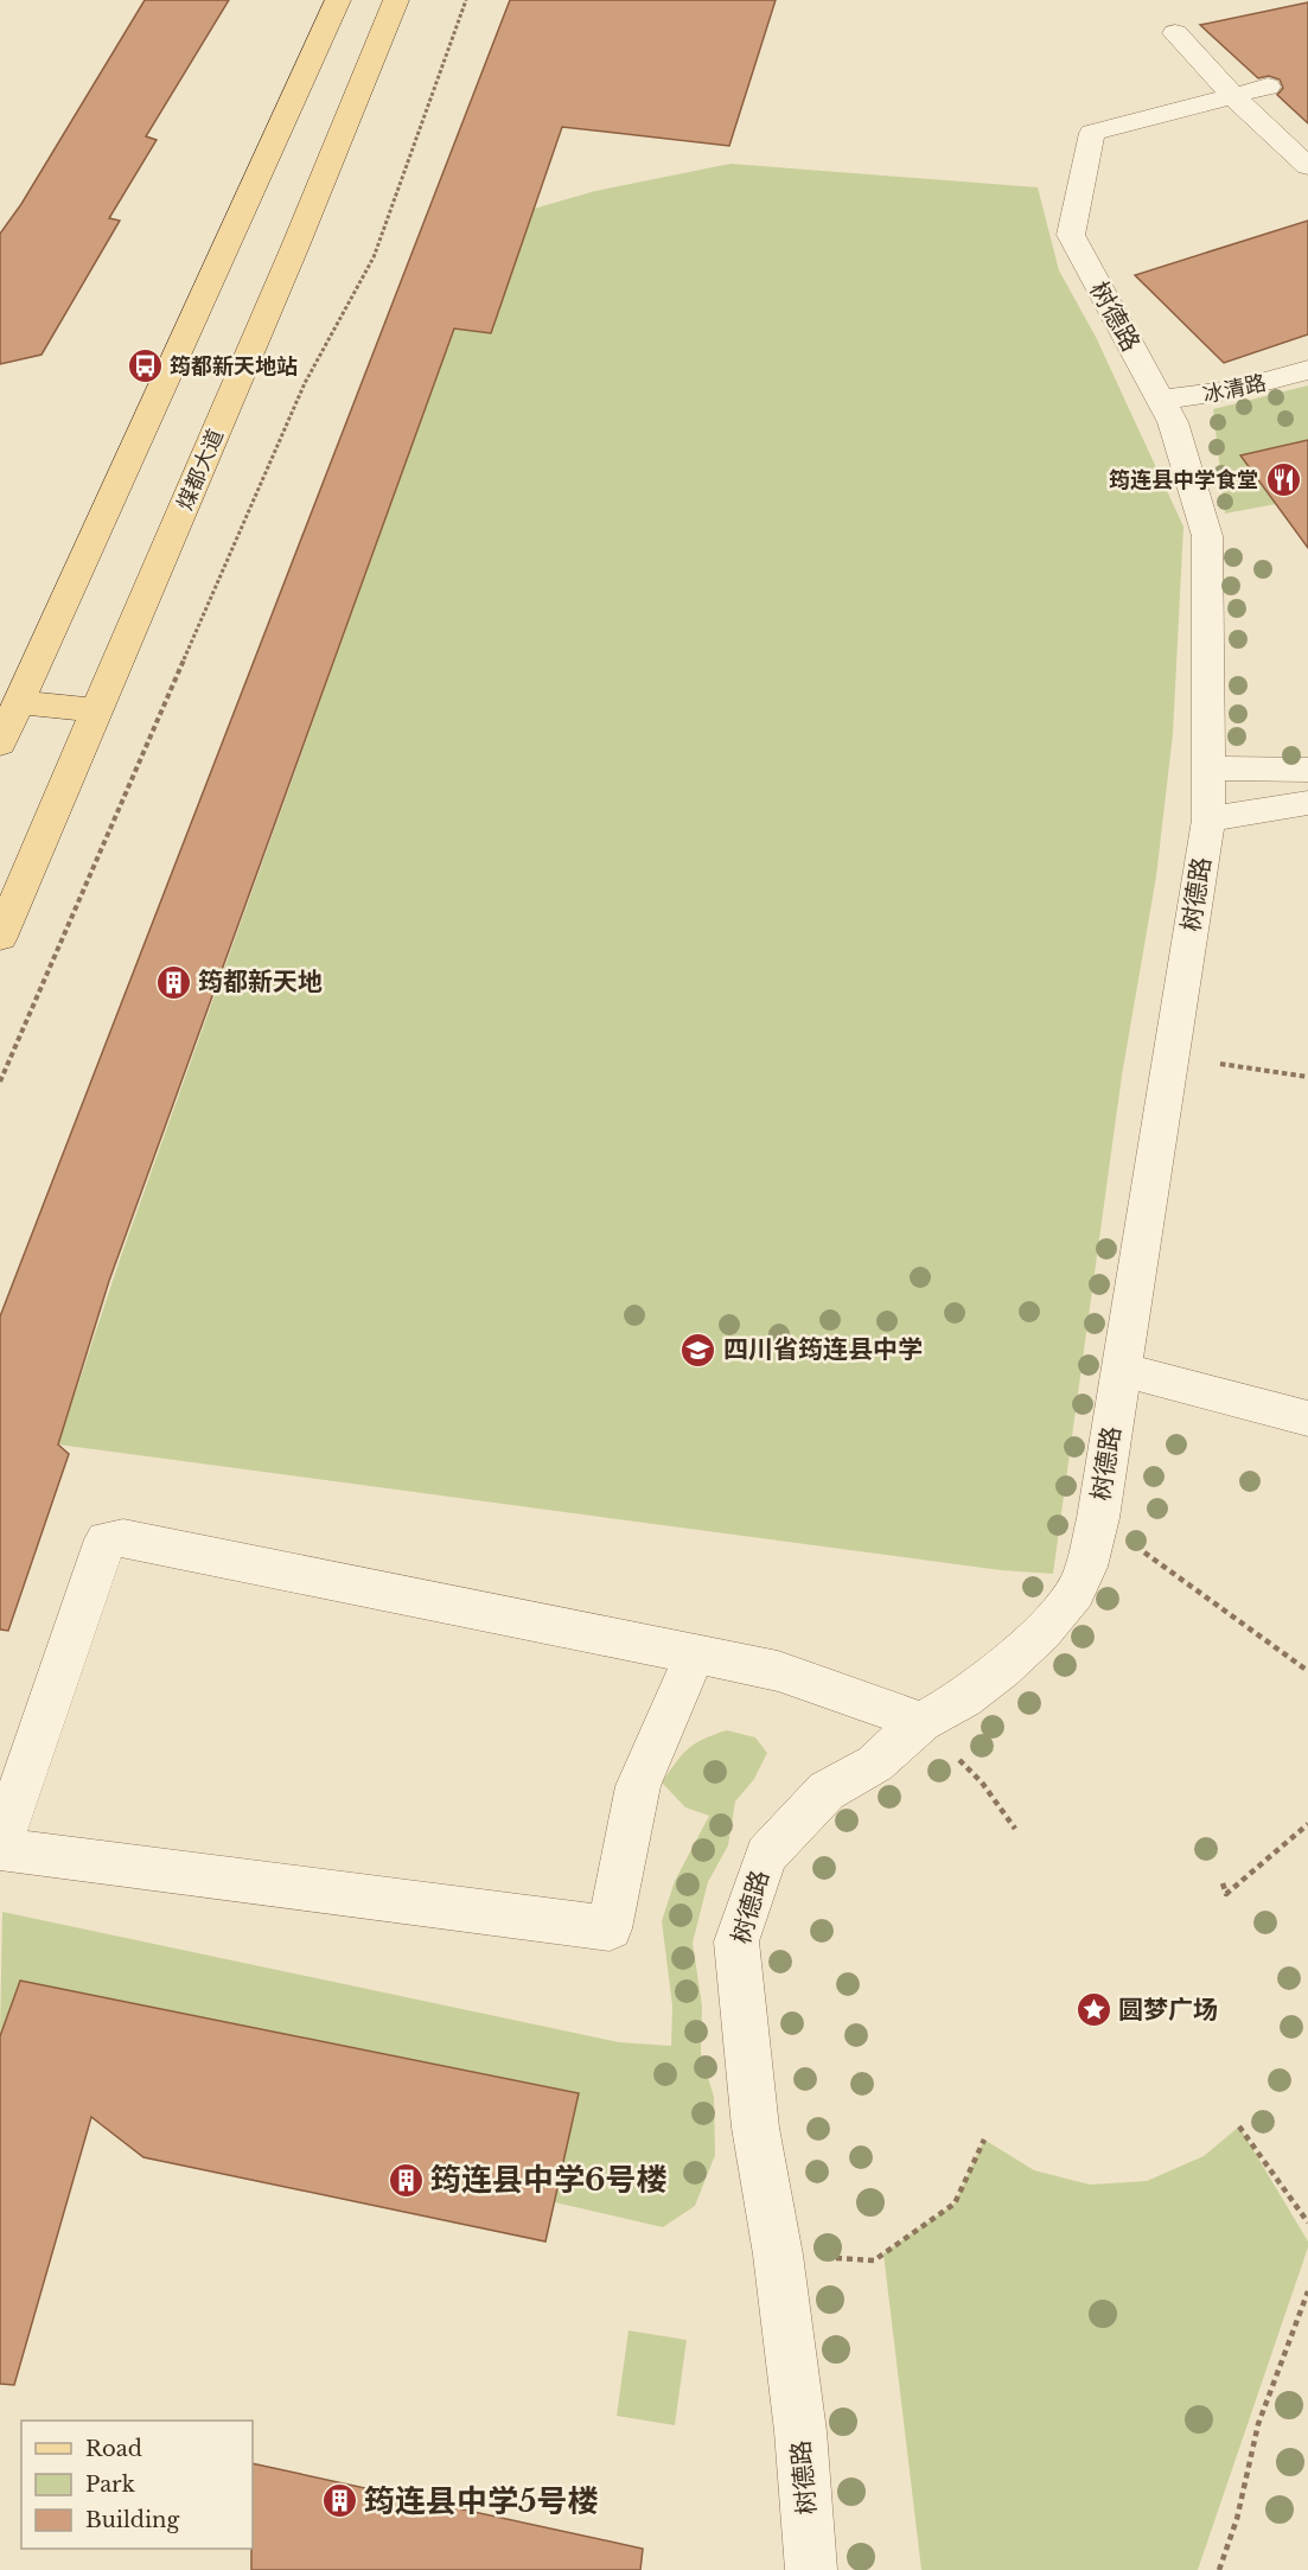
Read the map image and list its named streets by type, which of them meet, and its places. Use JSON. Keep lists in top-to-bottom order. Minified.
{"streets":{"main road":["煤都大道"],"lane":["树德路","冰清路"]},"crossings":[["树德路","冰清路"]],"places":{"bus stop":["筠都新天地站"],"restaurant":["筠连县中学食堂"],"building":["筠都新天地","筠连县中学6号楼","筠连县中学5号楼"],"school or university":["四川省筠连县中学"],"place":["圆梦广场"]},"legend":["Road","Park","Building"]}
